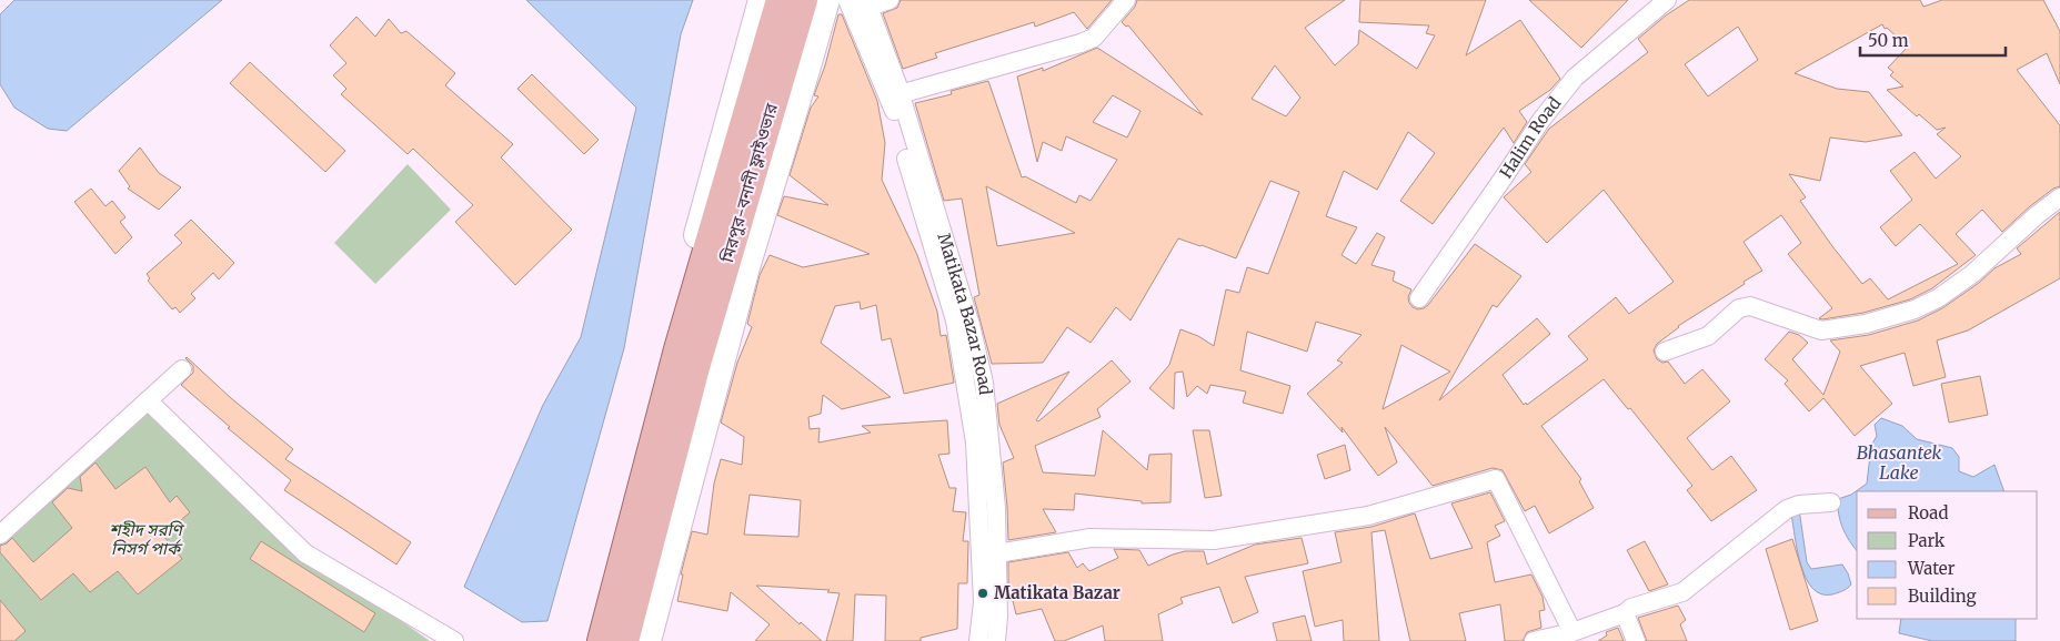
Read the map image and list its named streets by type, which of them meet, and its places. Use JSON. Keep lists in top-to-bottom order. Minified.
{"streets":{"main road":["মিরপুর-বনানী ফ্লাইওভার"],"street":["Halim Road","Matikata Bazar Road"]},"water":["Bhasantek Lake"],"parks":["শহীদ সরণি নিসর্গ পার্ক"],"places":["Matikata Bazar"],"legend":["Road","Park","Water","Building"],"scale_bar":"50 m"}
